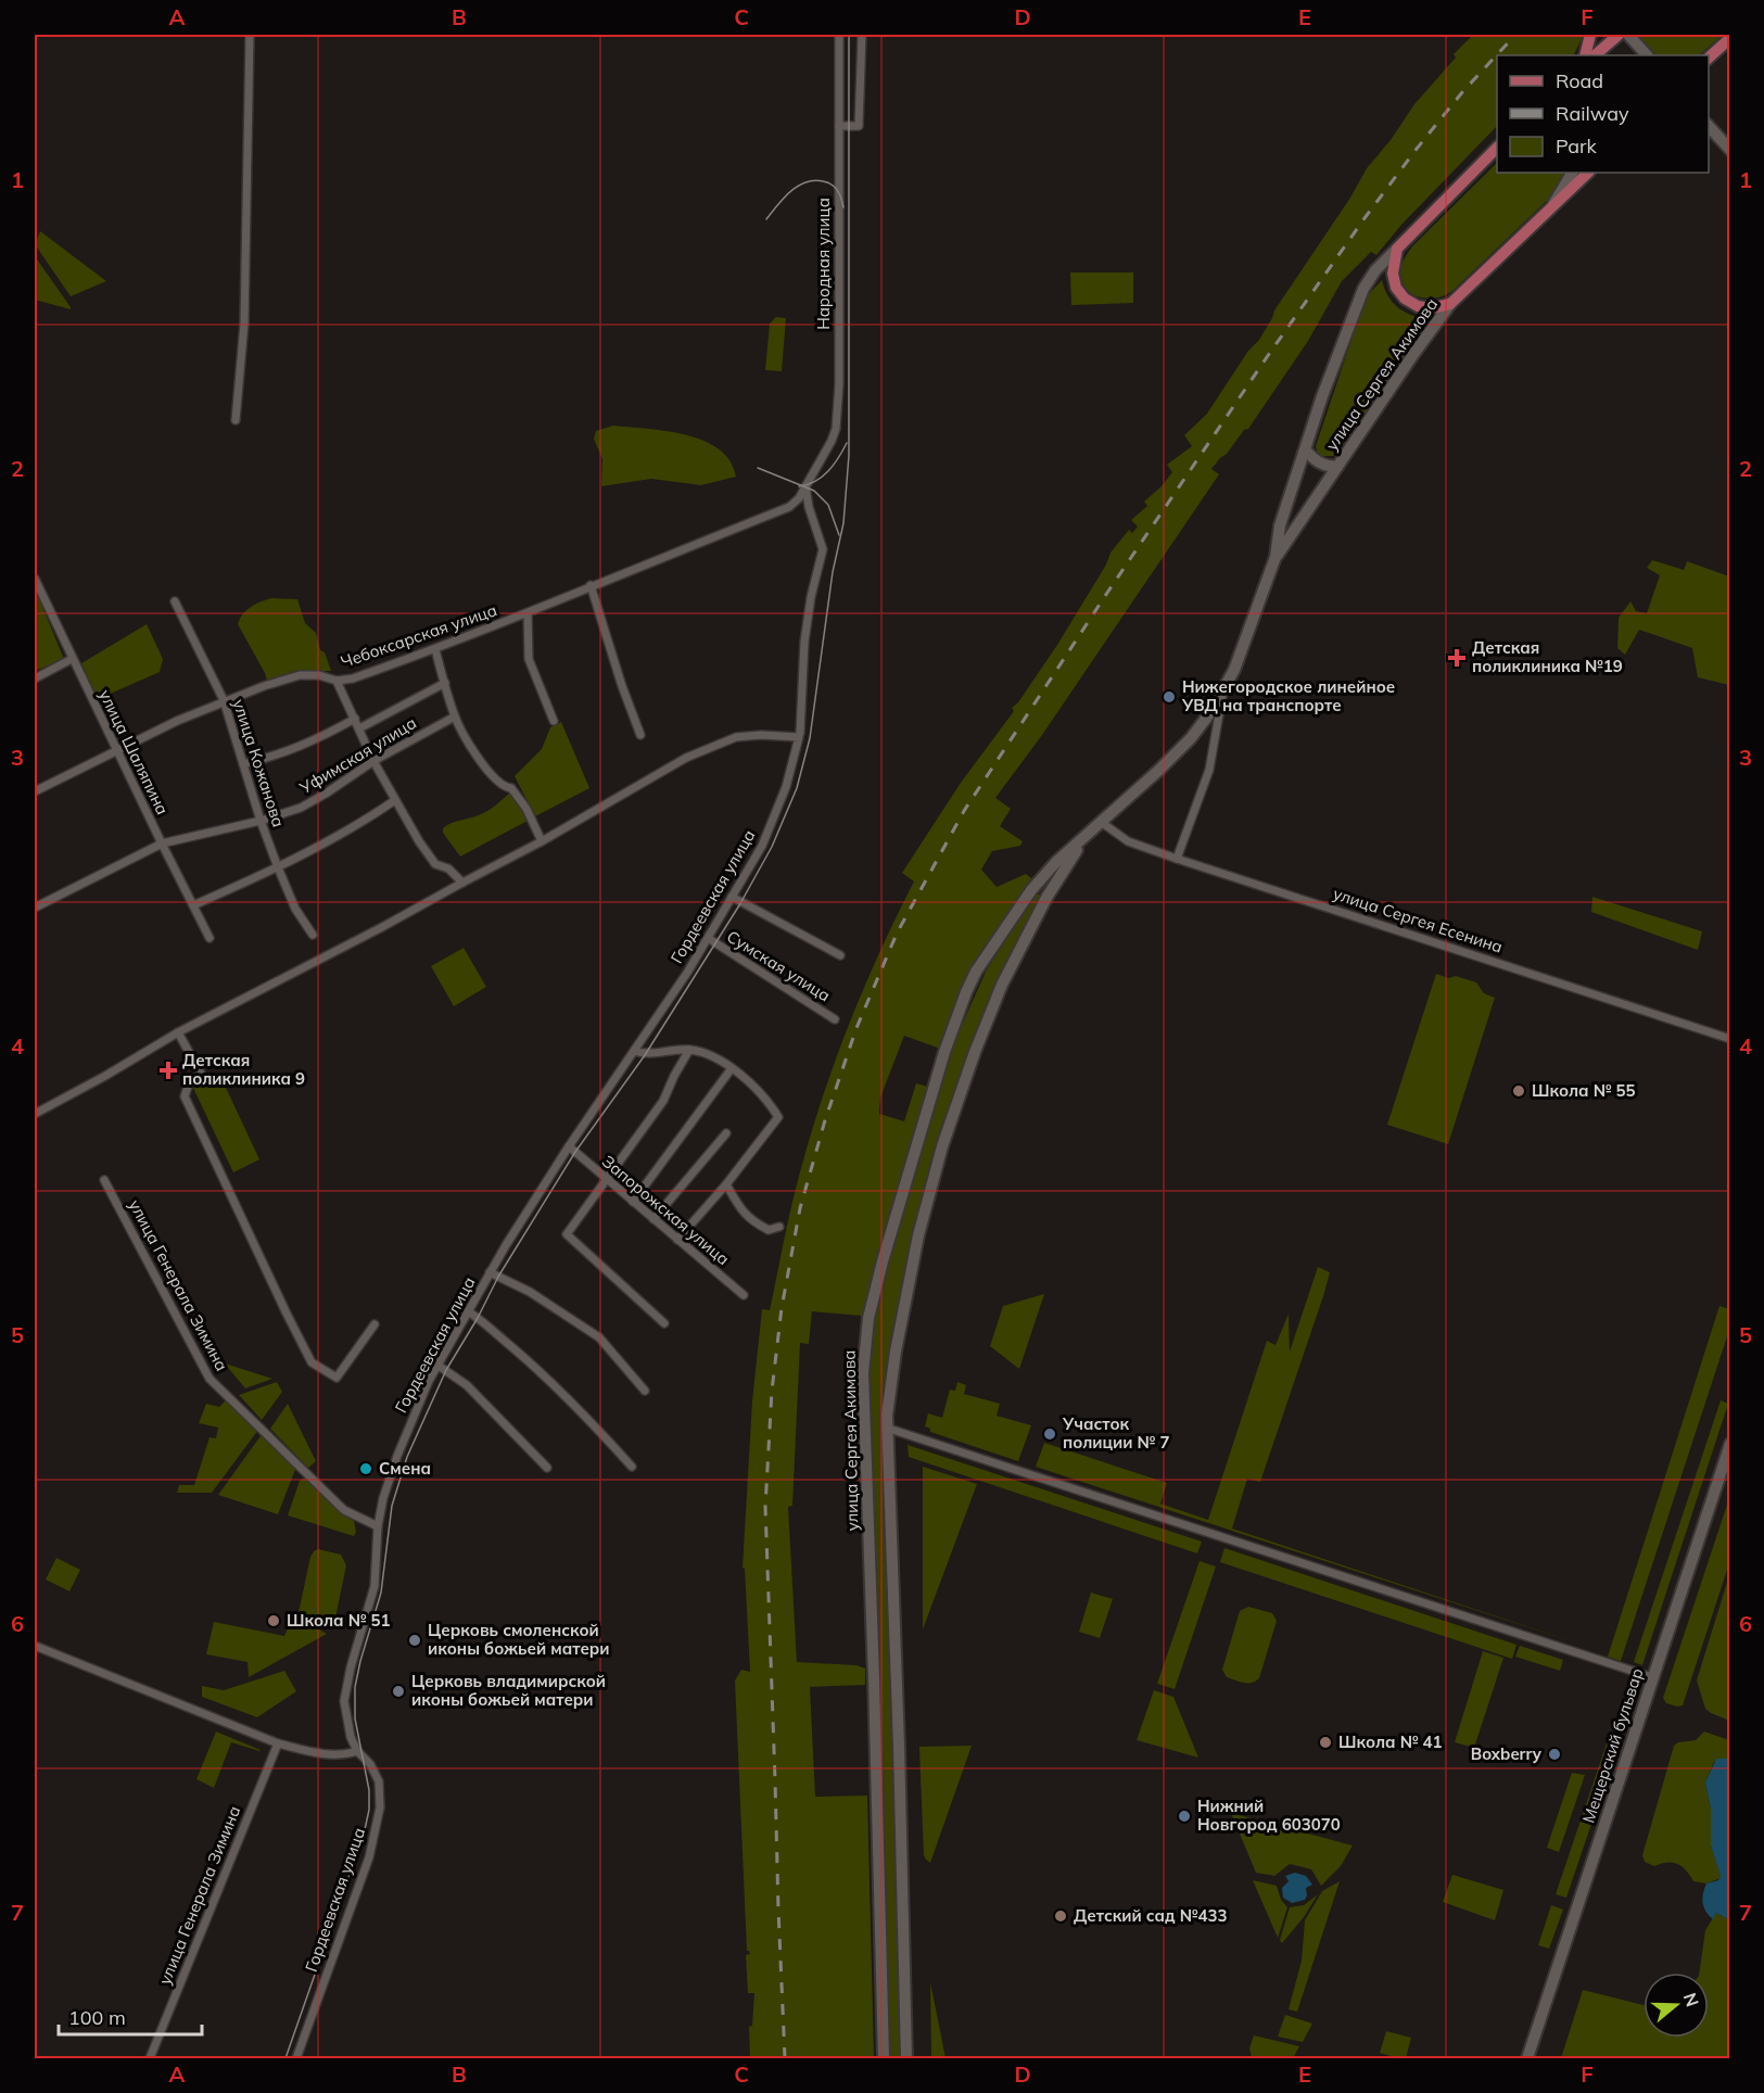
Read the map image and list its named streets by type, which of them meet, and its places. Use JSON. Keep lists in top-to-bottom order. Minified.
{"streets":{"main road":["улица Сергея Акимова","Мещерский бульвар"],"street":["Народная улица","Чебоксарская улица","улица Шаляпина","Уфимская улица","улица Кожанова","Гордеевская улица","улица Сергея Есенина","Сумская улица","Запорожская улица","улица Генерала Зимина"]},"crossings":[["Народная улица","Чебоксарская улица"],["Народная улица","Гордеевская улица"],["улица Сергея Акимова","улица Сергея Есенина"],["Чебоксарская улица","улица Шаляпина"],["Чебоксарская улица","улица Кожанова"],["Чебоксарская улица","Гордеевская улица"],["улица Шаляпина","Уфимская улица"],["Уфимская улица","улица Кожанова"],["Гордеевская улица","Сумская улица"],["Гордеевская улица","Запорожская улица"],["Гордеевская улица","улица Генерала Зимина"]],"places":{"health":["Детская поликлиника №19","Детская поликлиника 9"],"other":["Нижегородское линейное УВД на транспорте","Школа № 55","Участок полиции № 7","Смена","Школа № 51","Церковь смоленской иконы божьей матери","Церковь владимирской иконы божьей матери","Школа № 41","Boxberry","Нижний Новгород 603070","Детский сад №433"]},"legend":["Road","Railway","Park"],"scale_bar":"100 m","north":"right","grid":{"columns":["A","B","C","D","E","F"],"rows":["1","2","3","4","5","6","7"]}}
